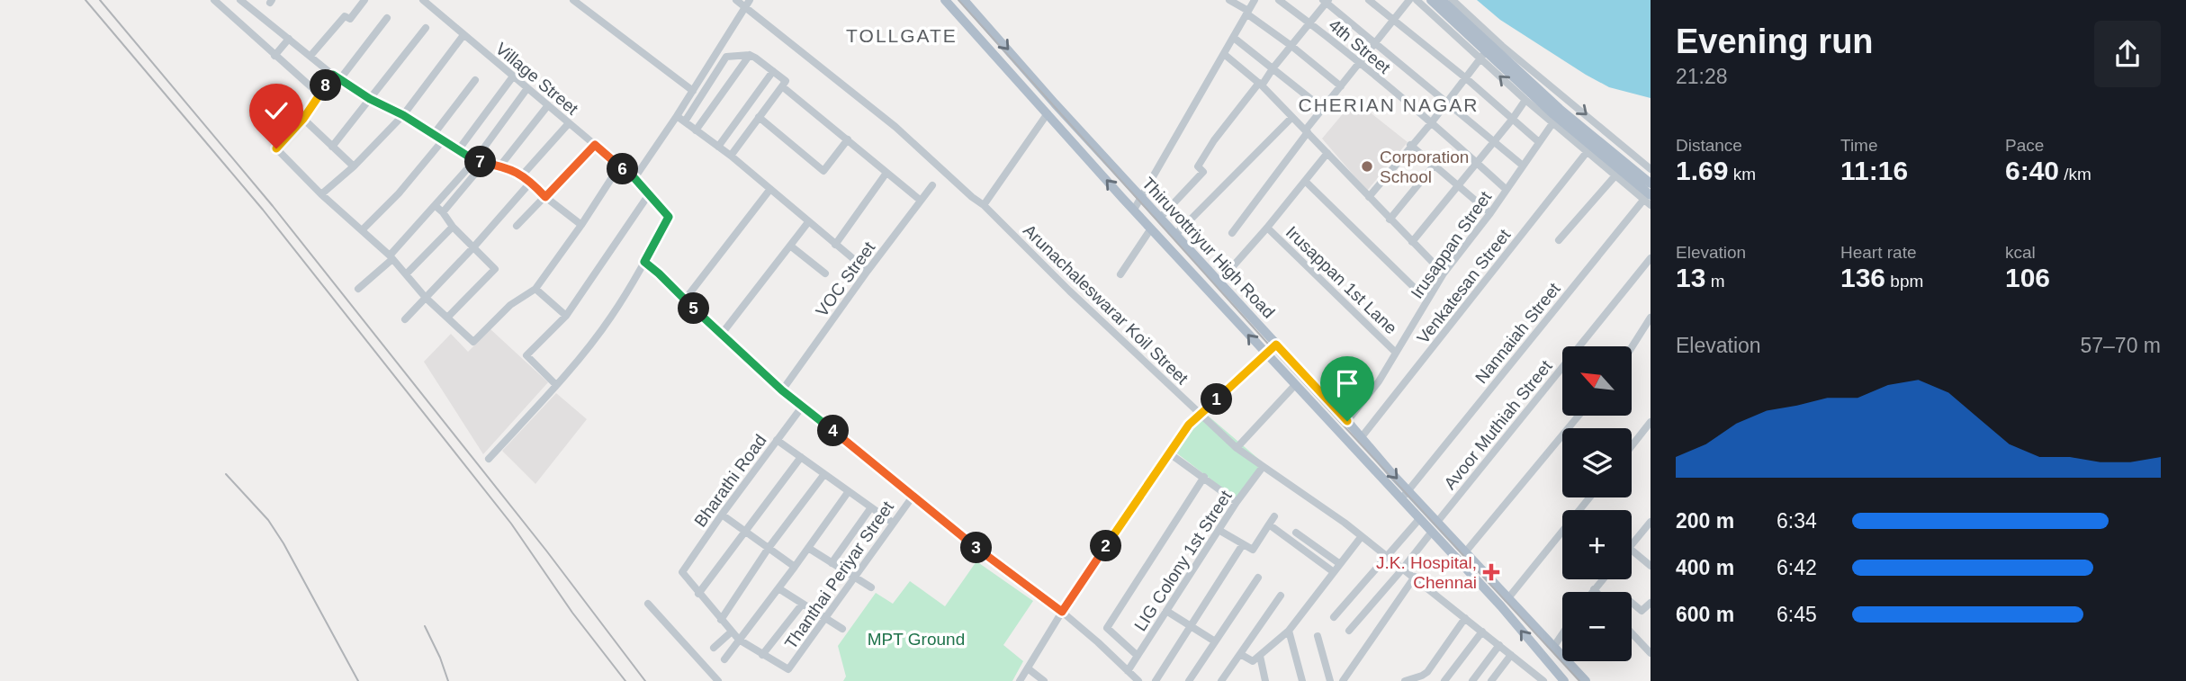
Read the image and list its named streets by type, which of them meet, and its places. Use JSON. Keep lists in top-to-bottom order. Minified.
{"streets":{"main road":["Thiruvottriyur High Road"],"street":["4th Street","Village Street","Irusappan Street","VOC Street","Irusappan 1st Lane","Venkatesan Street","Arunachaleswarar Koil Street","Nannaiah Street","Avoor Muthiah Street","Bharathi Road","LIG Colony 1st Street","Thanthai Periyar Street"]},"crossings":[["4th Street","Irusappan Street"],["Irusappan Street","Thiruvottriyur High Road"],["Irusappan Street","Irusappan 1st Lane"],["Thiruvottriyur High Road","Venkatesan Street"],["Thiruvottriyur High Road","Nannaiah Street"],["Thiruvottriyur High Road","Avoor Muthiah Street"],["Arunachaleswarar Koil Street","LIG Colony 1st Street"]],"districts":["TOLLGATE","CHERIAN NAGAR"],"parks":["MPT Ground"],"places":{"other":["Corporation School"],"health":["J.K. Hospital, Chennai"]},"north":"top left","page":{"heading":["Evening run","21:28"],"pins":["8","7","6","5","1","4","2","3"],"stats":[["Distance","1.69 km"],["Time","11:16"],["Pace","6:40 /km"],["Elevation","13 m"],["Heart rate","136 bpm"],["kcal","106"]],"chart":["Elevation","57–70 m"],"map_buttons":["+","−"],"list":[{"name":"200 m","note":"6:34"},{"name":"400 m","note":"6:42"},{"name":"600 m","note":"6:45"}]}}
